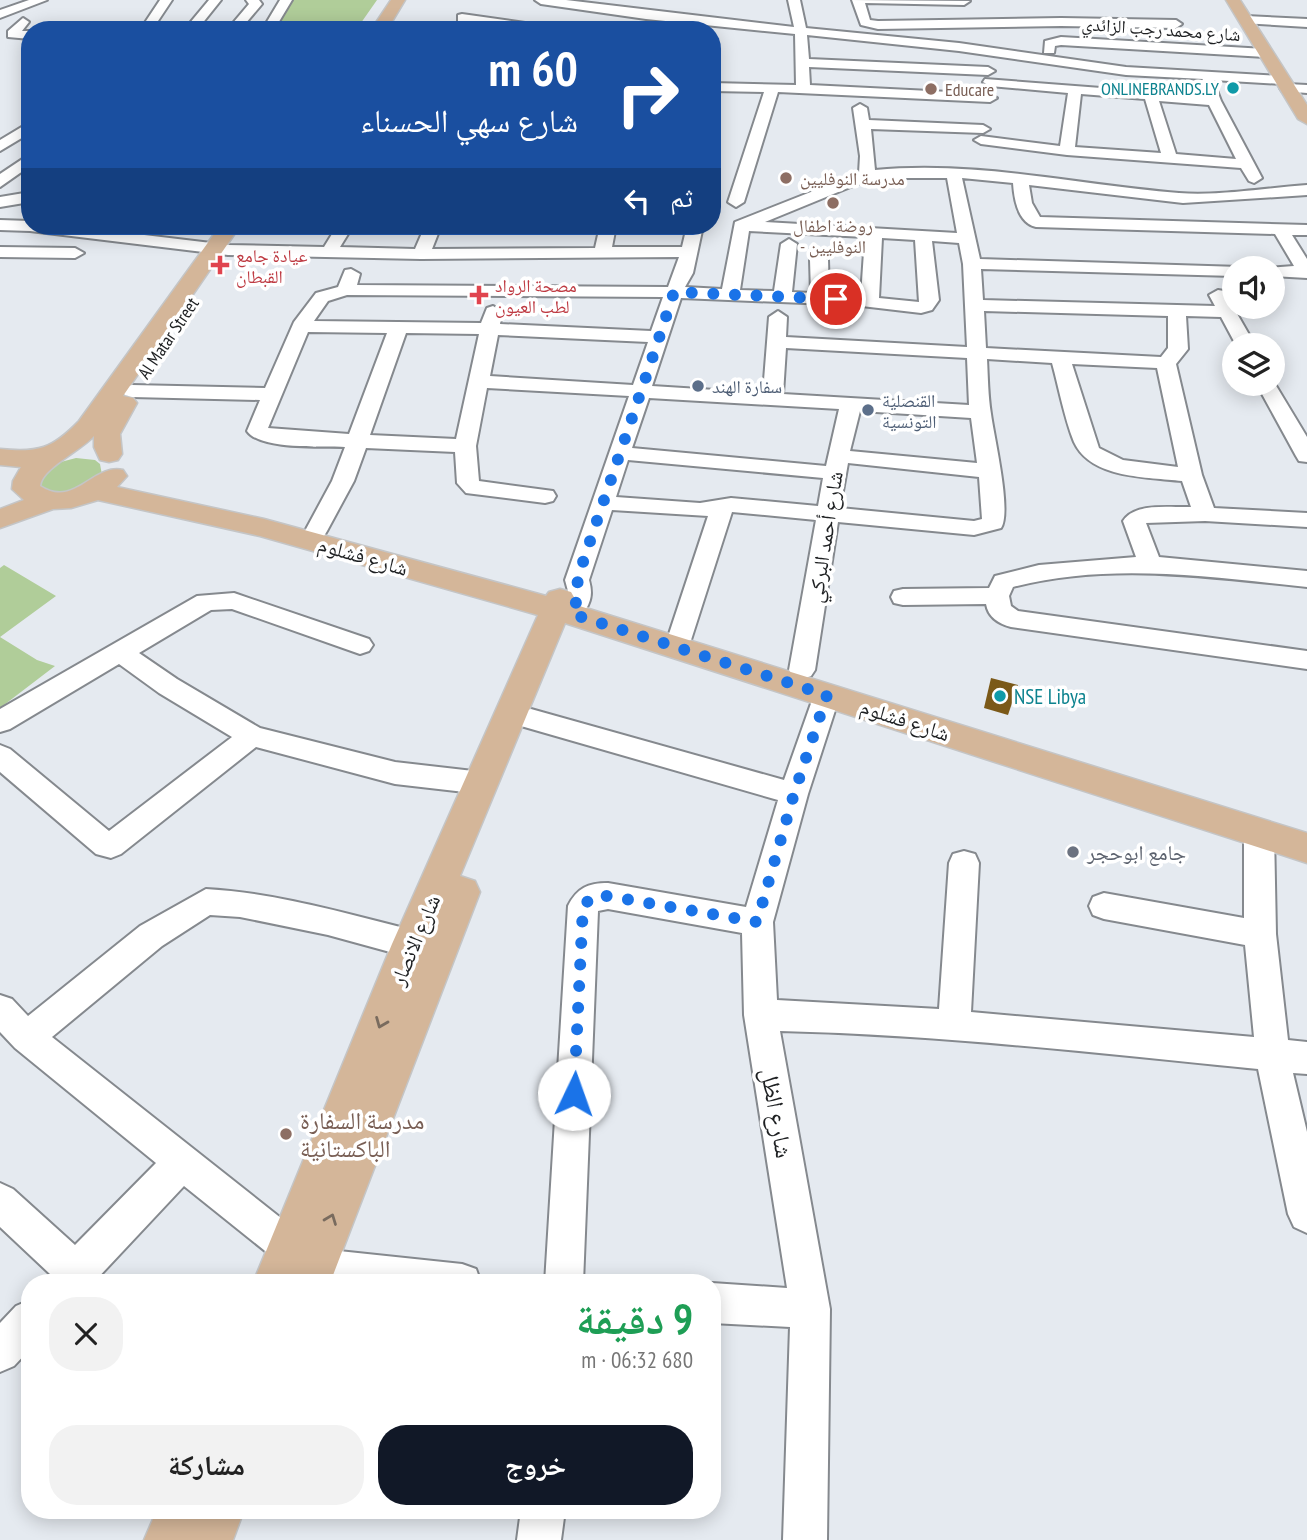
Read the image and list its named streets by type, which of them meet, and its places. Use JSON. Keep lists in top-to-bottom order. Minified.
{"streets":{"main road":["Al Matar Street","شارع فشلوم","شارع الانصار"],"street":["شارع محمد رجب الزائدي","شارع أحمد البركي","شارع الظل"]},"crossings":[["Al Matar Street","شارع فشلوم"],["شارع أحمد البركي","شارع فشلوم"],["شارع فشلوم","شارع الانصار"],["شارع فشلوم","شارع الظل"]],"places":{"other":["ONLINEBRANDS.LY","Educare","مدرسة النوفليين","روضة اطفال - النوفليين","سفارة الهند","القنصلية التونسية","NSE Libya","جامع ابوحجر","مدرسة السفارة الباكستانية"],"health":["عيادة جامع القبطان","مصحة الرواد لطب العيون"]},"page":{"turn":["60 m","شارع سهي الحسناء"],"then":"ثم","heading":["9 دقيقة","680 m · 06:32"],"buttons":["خروج","مشاركة"]}}
